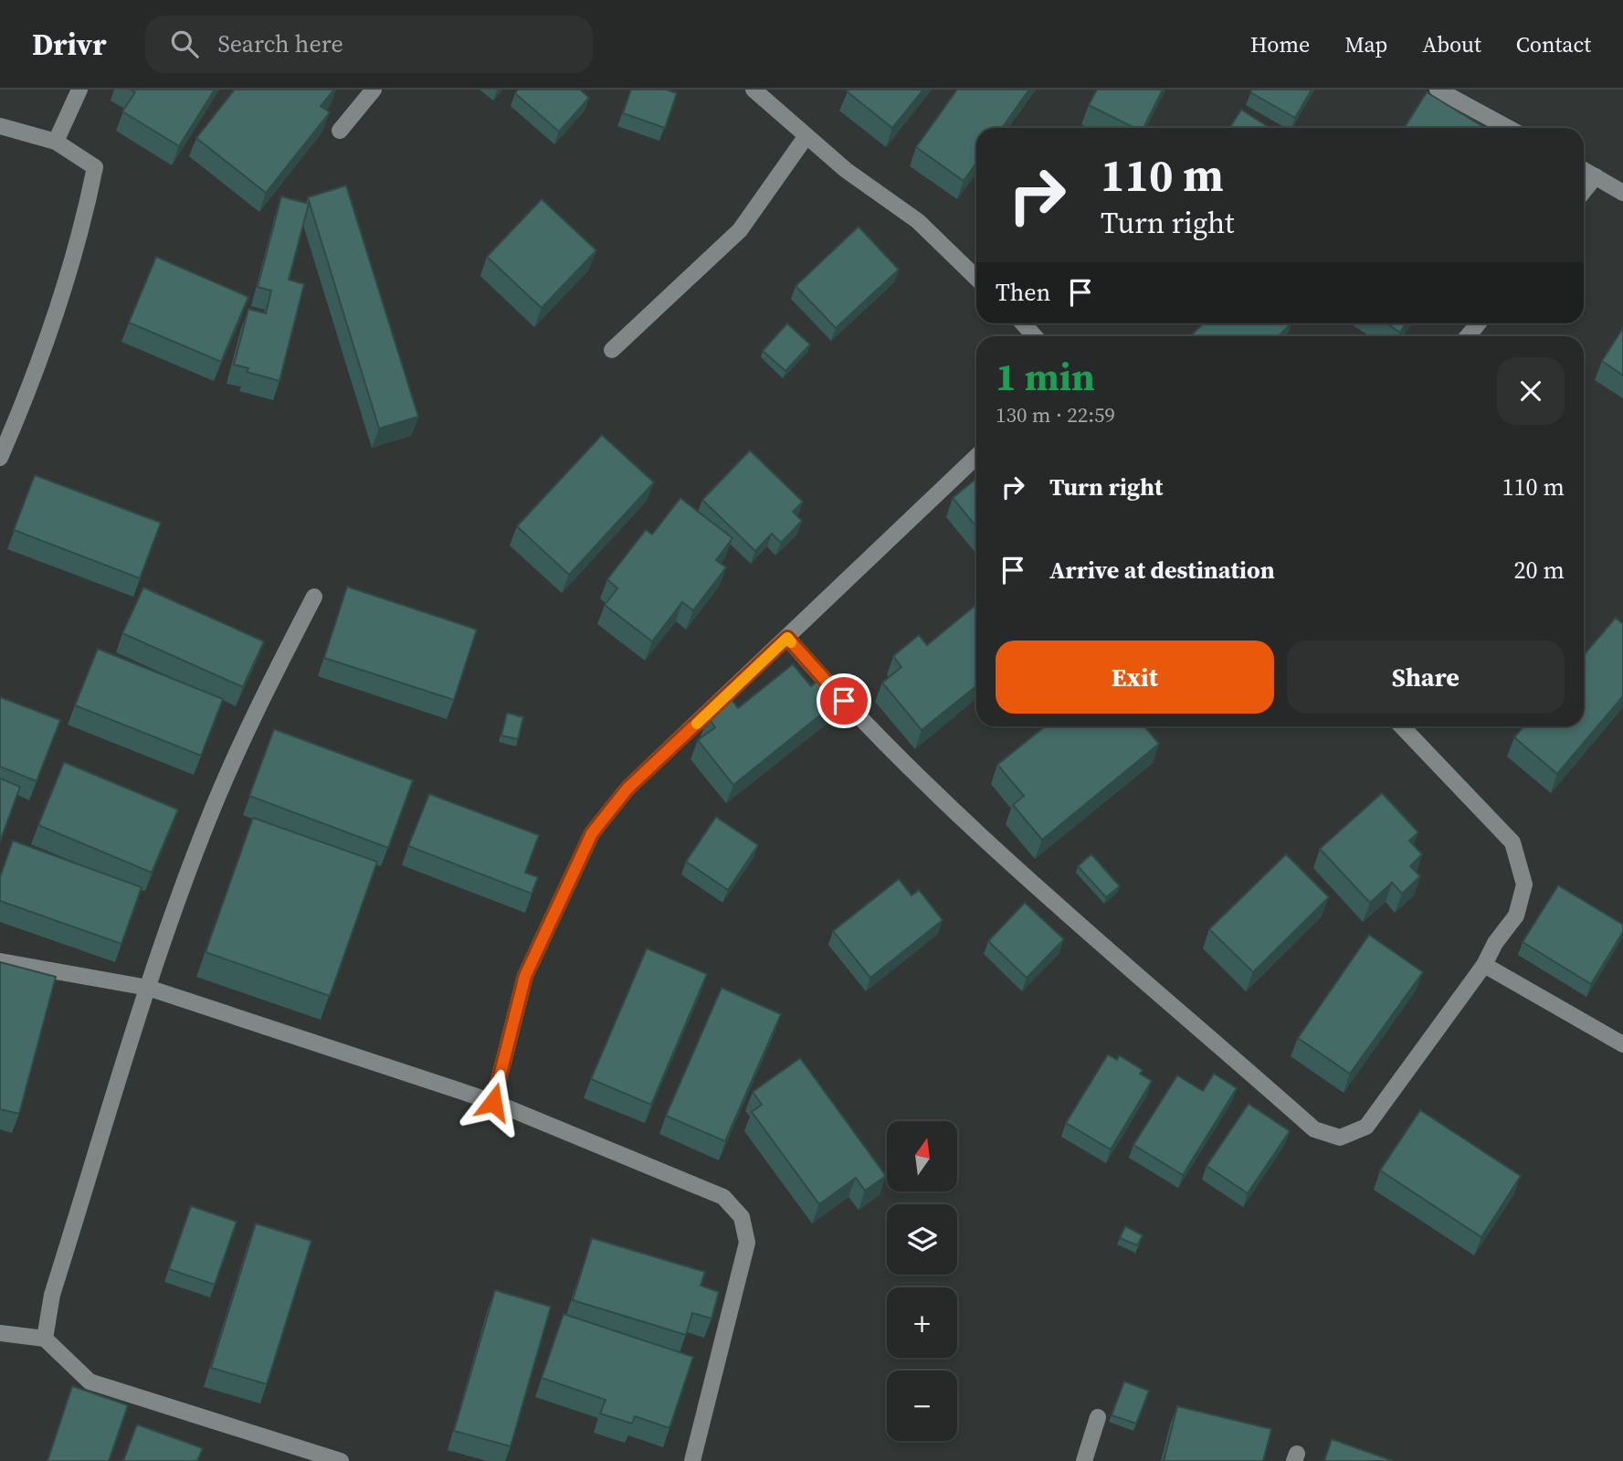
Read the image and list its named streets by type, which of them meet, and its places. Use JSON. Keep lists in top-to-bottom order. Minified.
{"north":"top","page":{"header":"Drivr","search":"Search here","nav":["Home","Map","About","Contact"],"turn":["110 m","Turn right"],"then":"Then","heading":["1 min","130 m · 22:59"],"list":[{"name":"Turn right","value":"110 m"},{"name":"Arrive at destination","value":"20 m"}],"buttons":["Exit","Share"],"map_buttons":["+","−"]}}
